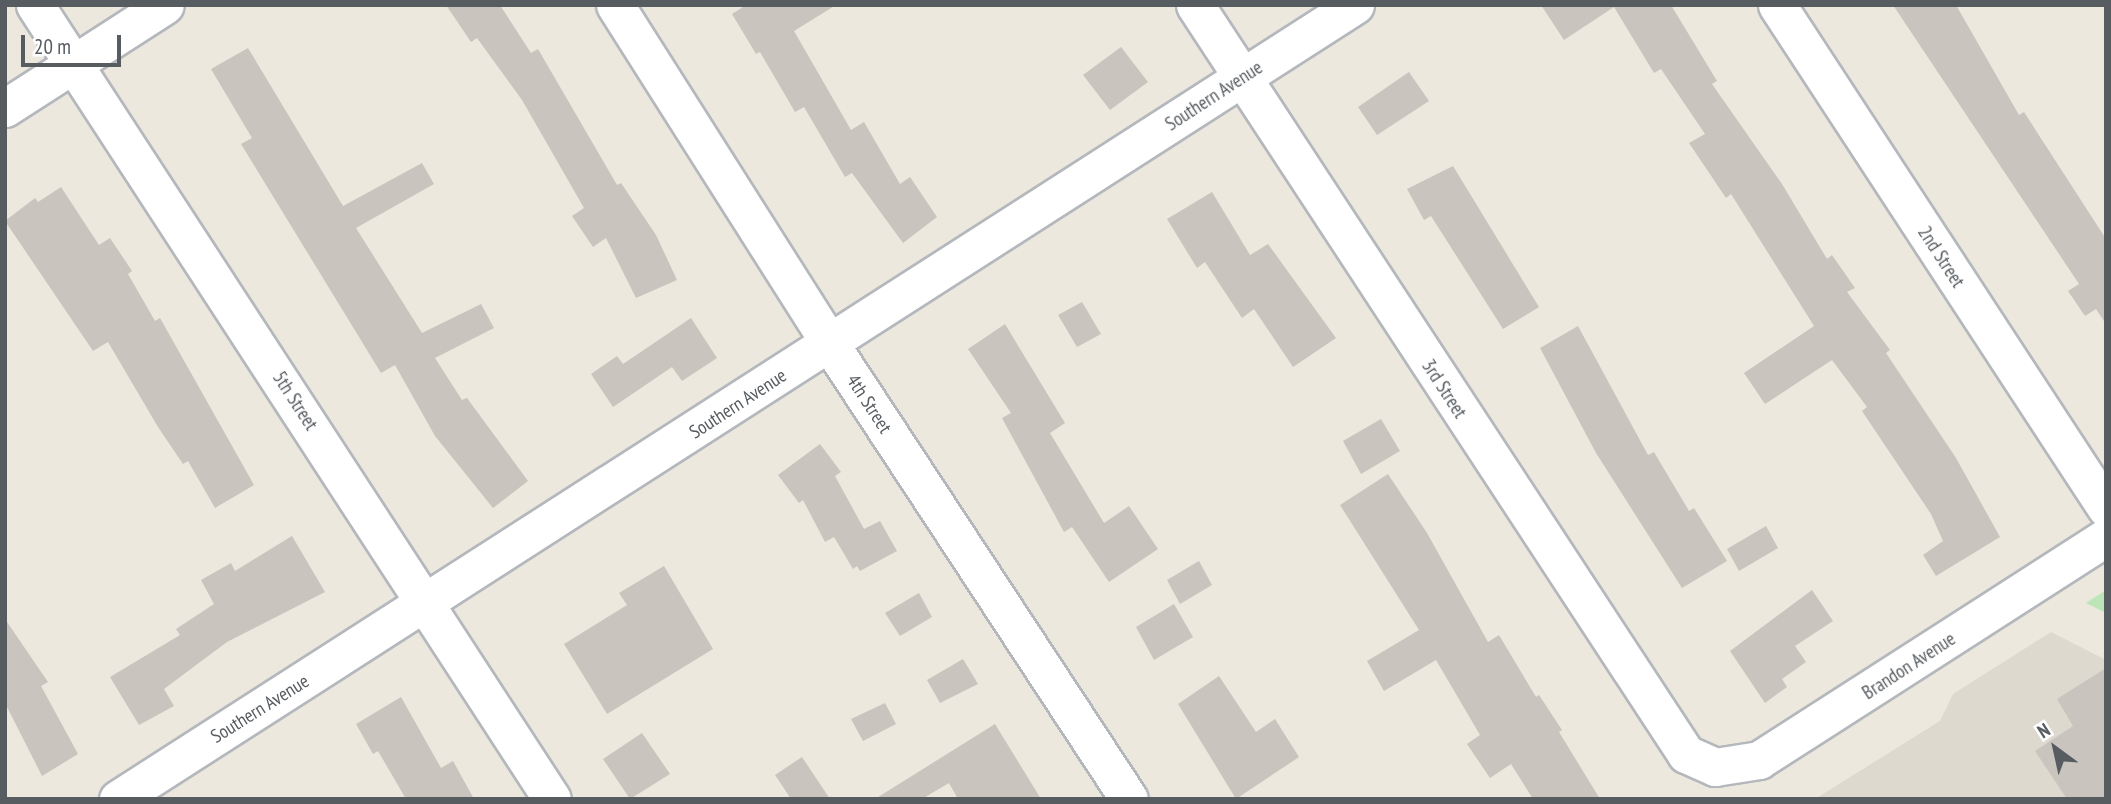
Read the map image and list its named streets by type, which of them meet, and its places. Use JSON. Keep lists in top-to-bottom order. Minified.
{"streets":{"street":["Southern Avenue","2nd Street","3rd Street","5th Street","4th Street","Brandon Avenue"]},"crossings":[["Southern Avenue","3rd Street"],["Southern Avenue","5th Street"],["Southern Avenue","4th Street"],["3rd Street","Brandon Avenue"]],"scale_bar":"20 m","north":"top left"}
